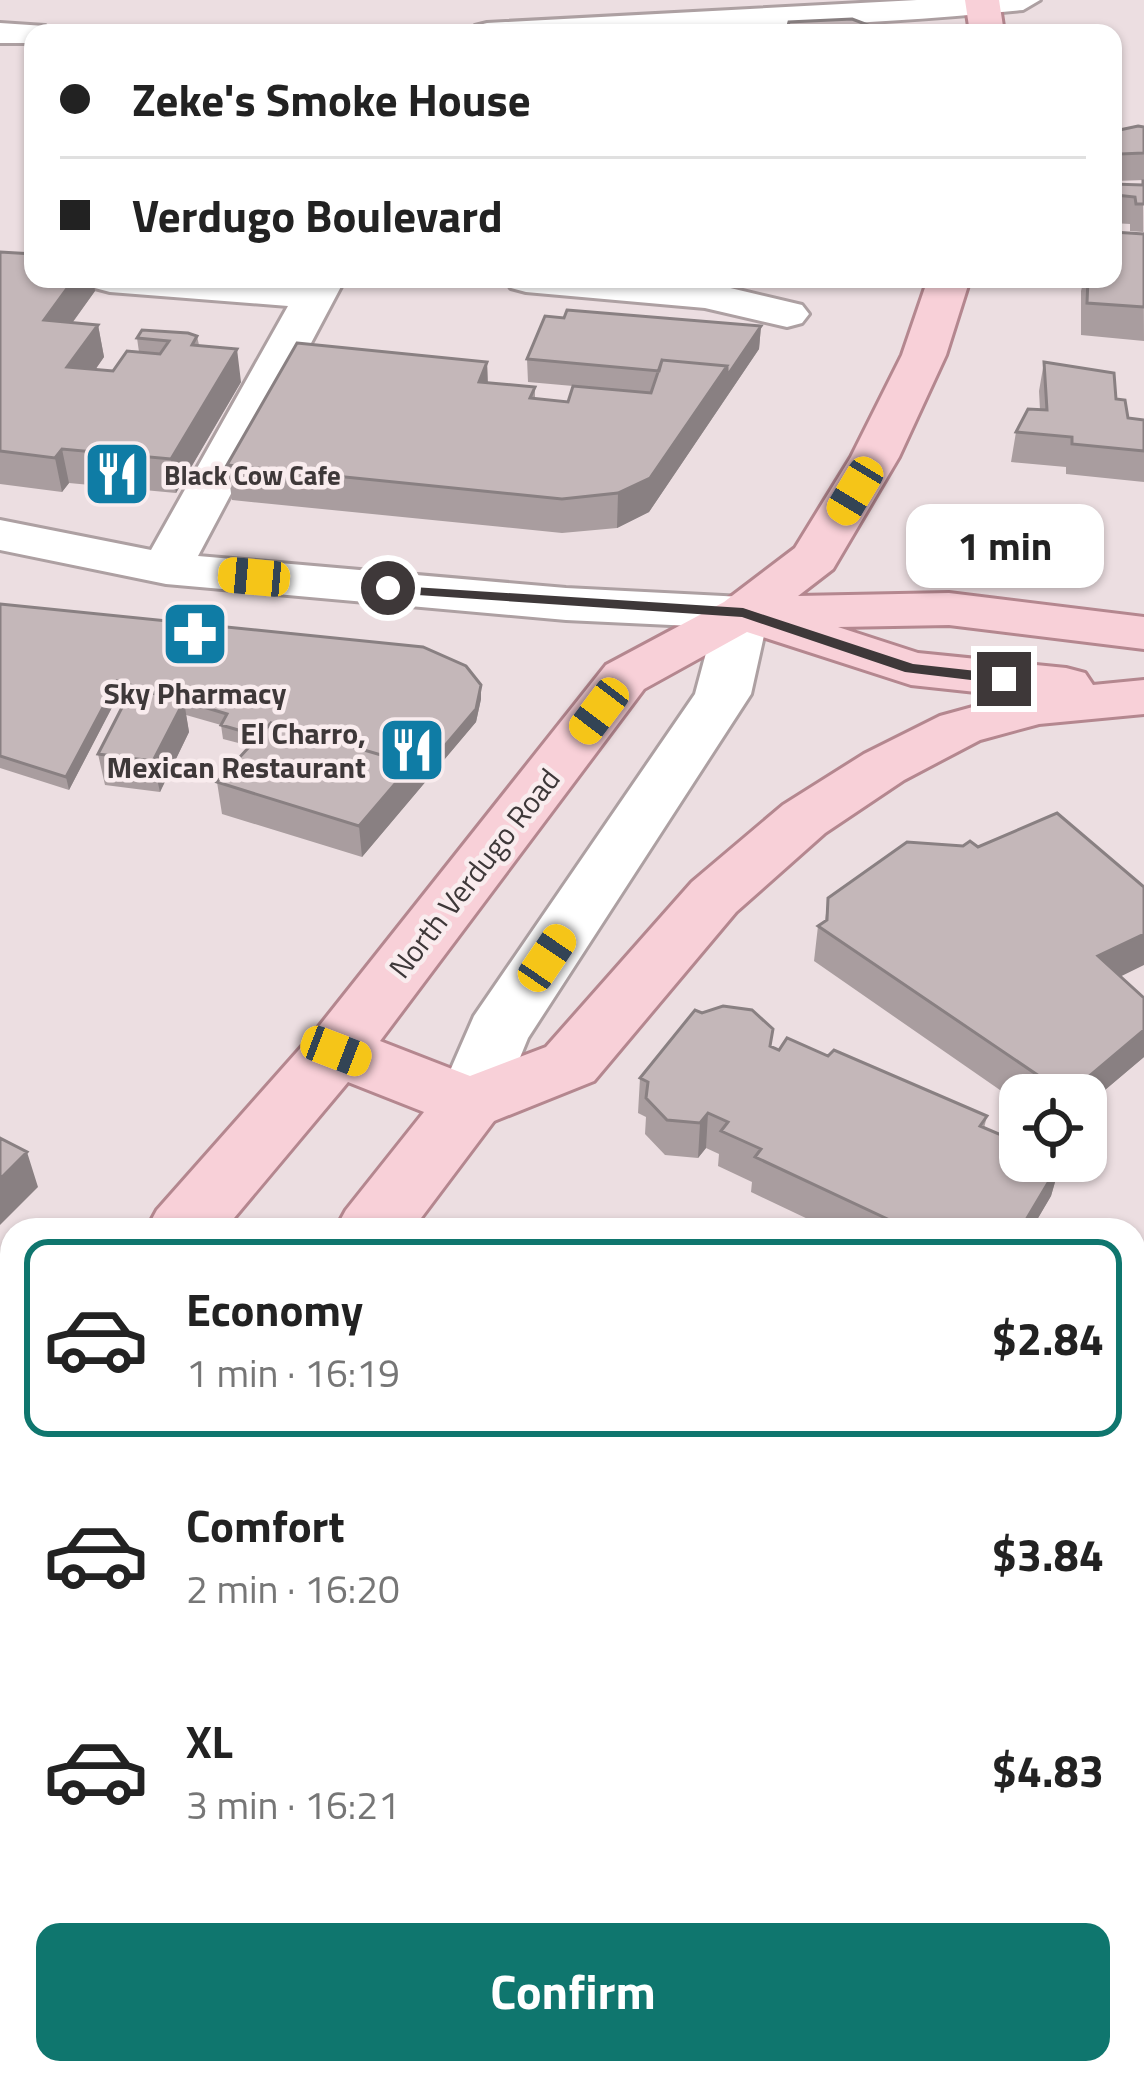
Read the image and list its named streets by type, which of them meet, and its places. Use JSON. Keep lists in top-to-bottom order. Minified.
{"streets":{"main road":["North Verdugo Road"]},"places":{"restaurant":["Black Cow Cafe","El Charro, Mexican Restaurant"],"pharmacy":["Sky Pharmacy"]},"page":{"banner":["Zeke's Smoke House","Verdugo Boulevard"],"bubble":"1 min","list":[{"name":"Economy","note":"1 min · 16:19","value":"$2.84"},{"name":"Comfort","note":"2 min · 16:20","value":"$3.84"},{"name":"XL","note":"3 min · 16:21","value":"$4.83"}],"buttons":"Confirm"}}
